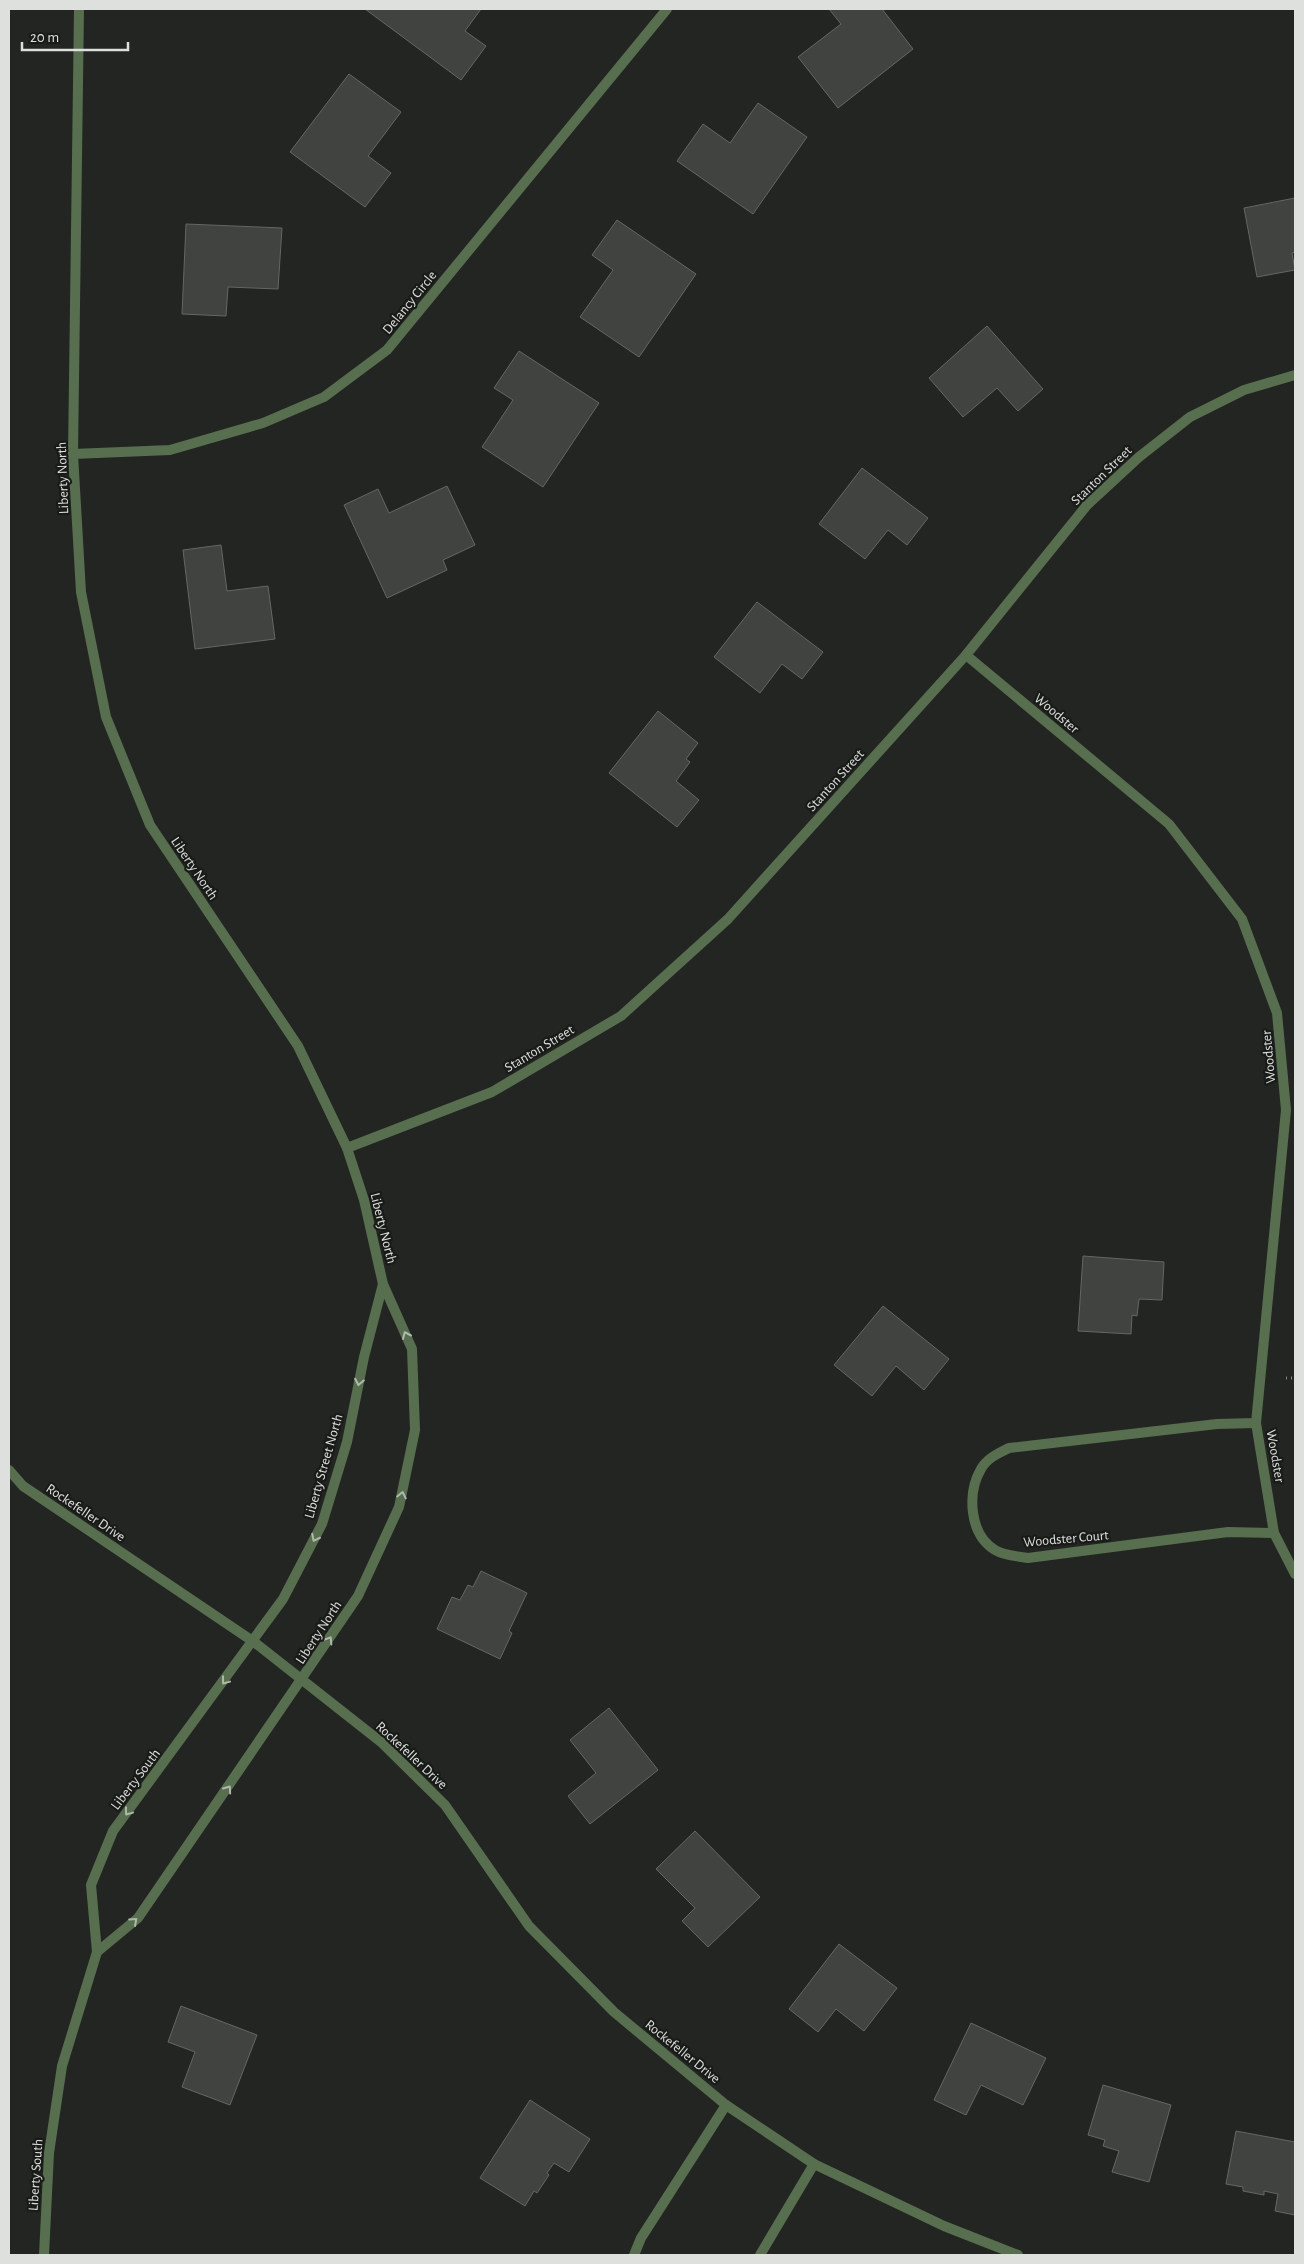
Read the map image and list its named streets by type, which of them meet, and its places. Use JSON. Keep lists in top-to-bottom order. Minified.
{"streets":{"street":["Delancy Circle","Stanton Street","Liberty North","Woodster","Liberty Street North","Rockefeller Drive","Woodster Court","Liberty South"]},"crossings":[["Delancy Circle","Liberty North"],["Stanton Street","Liberty North"],["Stanton Street","Woodster"],["Liberty North","Liberty Street North"],["Liberty North","Rockefeller Drive"],["Woodster","Woodster Court"],["Liberty Street North","Rockefeller Drive"],["Liberty Street North","Liberty South"],["Rockefeller Drive","Liberty South"]],"one_way":["Liberty Street North"],"scale_bar":"20 m"}
